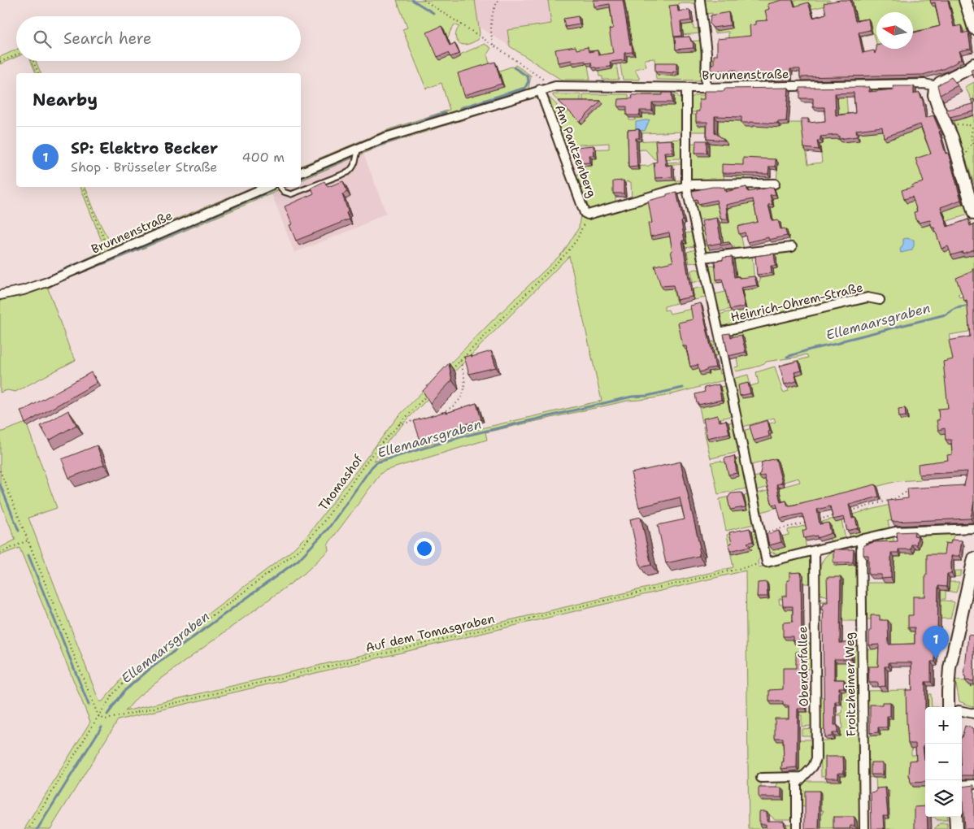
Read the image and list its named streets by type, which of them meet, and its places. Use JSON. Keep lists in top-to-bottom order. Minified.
{"streets":{"street":["Brunnenstraße","Am Pantzenberg","Heinrich-Ohrem-Straße","Oberdorfallee","Froitzheimer Weg"],"path":["Thomashof","Auf dem Tomasgraben"]},"crossings":[["Brunnenstraße","Am Pantzenberg"],["Thomashof","Auf dem Tomasgraben"]],"water":["Ellemaarsgraben"],"north":"left","page":{"search":"Search here","heading":"Nearby","list":[{"mark":"1","name":"SP: Elektro Becker","note":"Shop · Brüsseler Straße","value":"400 m"}],"pins":"1","map_buttons":["+","−"]}}
